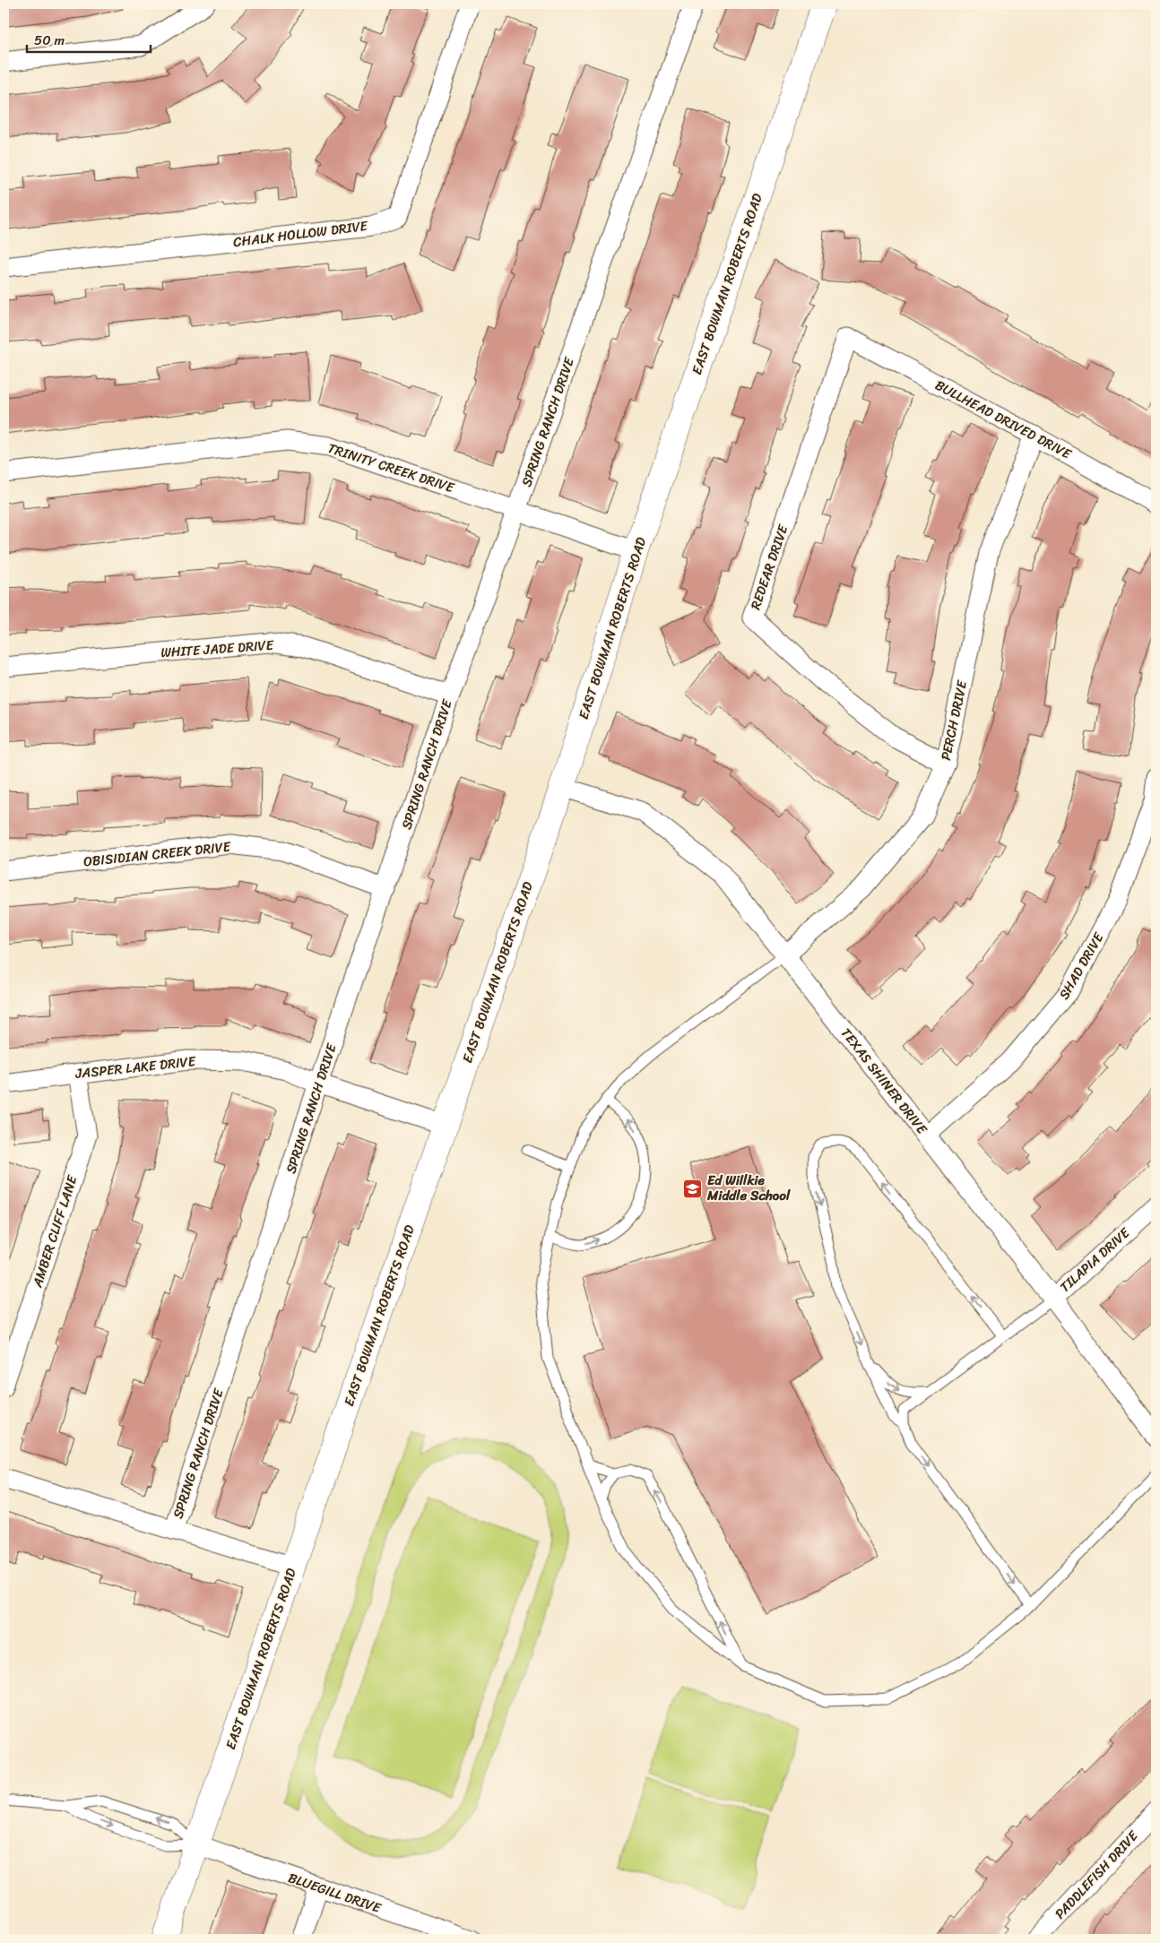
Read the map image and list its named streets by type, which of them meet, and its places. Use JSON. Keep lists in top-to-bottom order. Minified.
{"streets":{"street":["CHALK HOLLOW DRIVE","EAST BOWMAN ROBERTS ROAD","BULLHEAD DRIVED DRIVE","SPRING RANCH DRIVE","TRINITY CREEK DRIVE","REDEAR DRIVE","WHITE JADE DRIVE","PERCH DRIVE","OBISIDIAN CREEK DRIVE","SHAD DRIVE","JASPER LAKE DRIVE","TEXAS SHINER DRIVE","AMBER CLIFF LANE","TILAPIA DRIVE","PADDLEFISH DRIVE","BLUEGILL DRIVE"]},"crossings":[["EAST BOWMAN ROBERTS ROAD","TRINITY CREEK DRIVE"],["EAST BOWMAN ROBERTS ROAD","JASPER LAKE DRIVE"],["EAST BOWMAN ROBERTS ROAD","TEXAS SHINER DRIVE"],["EAST BOWMAN ROBERTS ROAD","BLUEGILL DRIVE"],["BULLHEAD DRIVED DRIVE","REDEAR DRIVE"],["BULLHEAD DRIVED DRIVE","PERCH DRIVE"],["SPRING RANCH DRIVE","TRINITY CREEK DRIVE"],["SPRING RANCH DRIVE","WHITE JADE DRIVE"],["SPRING RANCH DRIVE","OBISIDIAN CREEK DRIVE"],["SPRING RANCH DRIVE","JASPER LAKE DRIVE"],["REDEAR DRIVE","PERCH DRIVE"],["PERCH DRIVE","TEXAS SHINER DRIVE"],["SHAD DRIVE","TEXAS SHINER DRIVE"],["JASPER LAKE DRIVE","AMBER CLIFF LANE"],["TEXAS SHINER DRIVE","TILAPIA DRIVE"]],"places":{"school or university":["Ed Willkie Middle School"]},"scale_bar":"50 m"}
